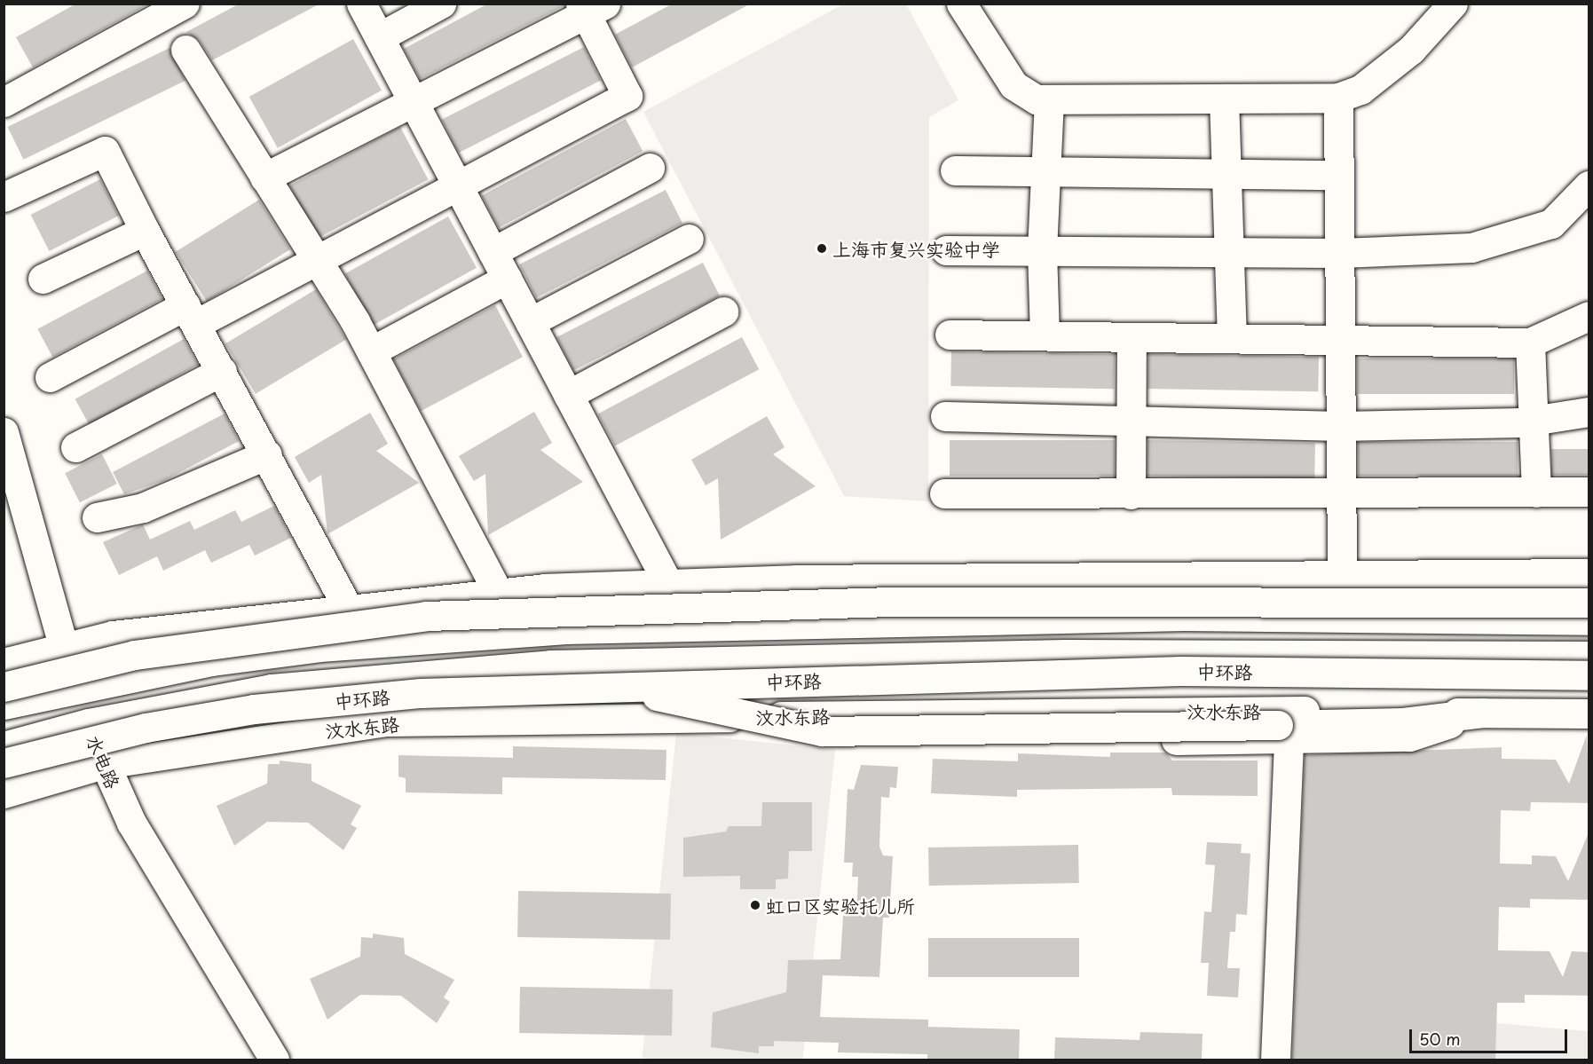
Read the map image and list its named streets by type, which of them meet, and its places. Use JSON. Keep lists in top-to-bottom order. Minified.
{"streets":{"main road":["中环路","汶水东路","水电路"]},"crossings":[["汶水东路","水电路"]],"places":["上海市复兴实验中学","虹口区实验托儿所"],"scale_bar":"50 m"}
